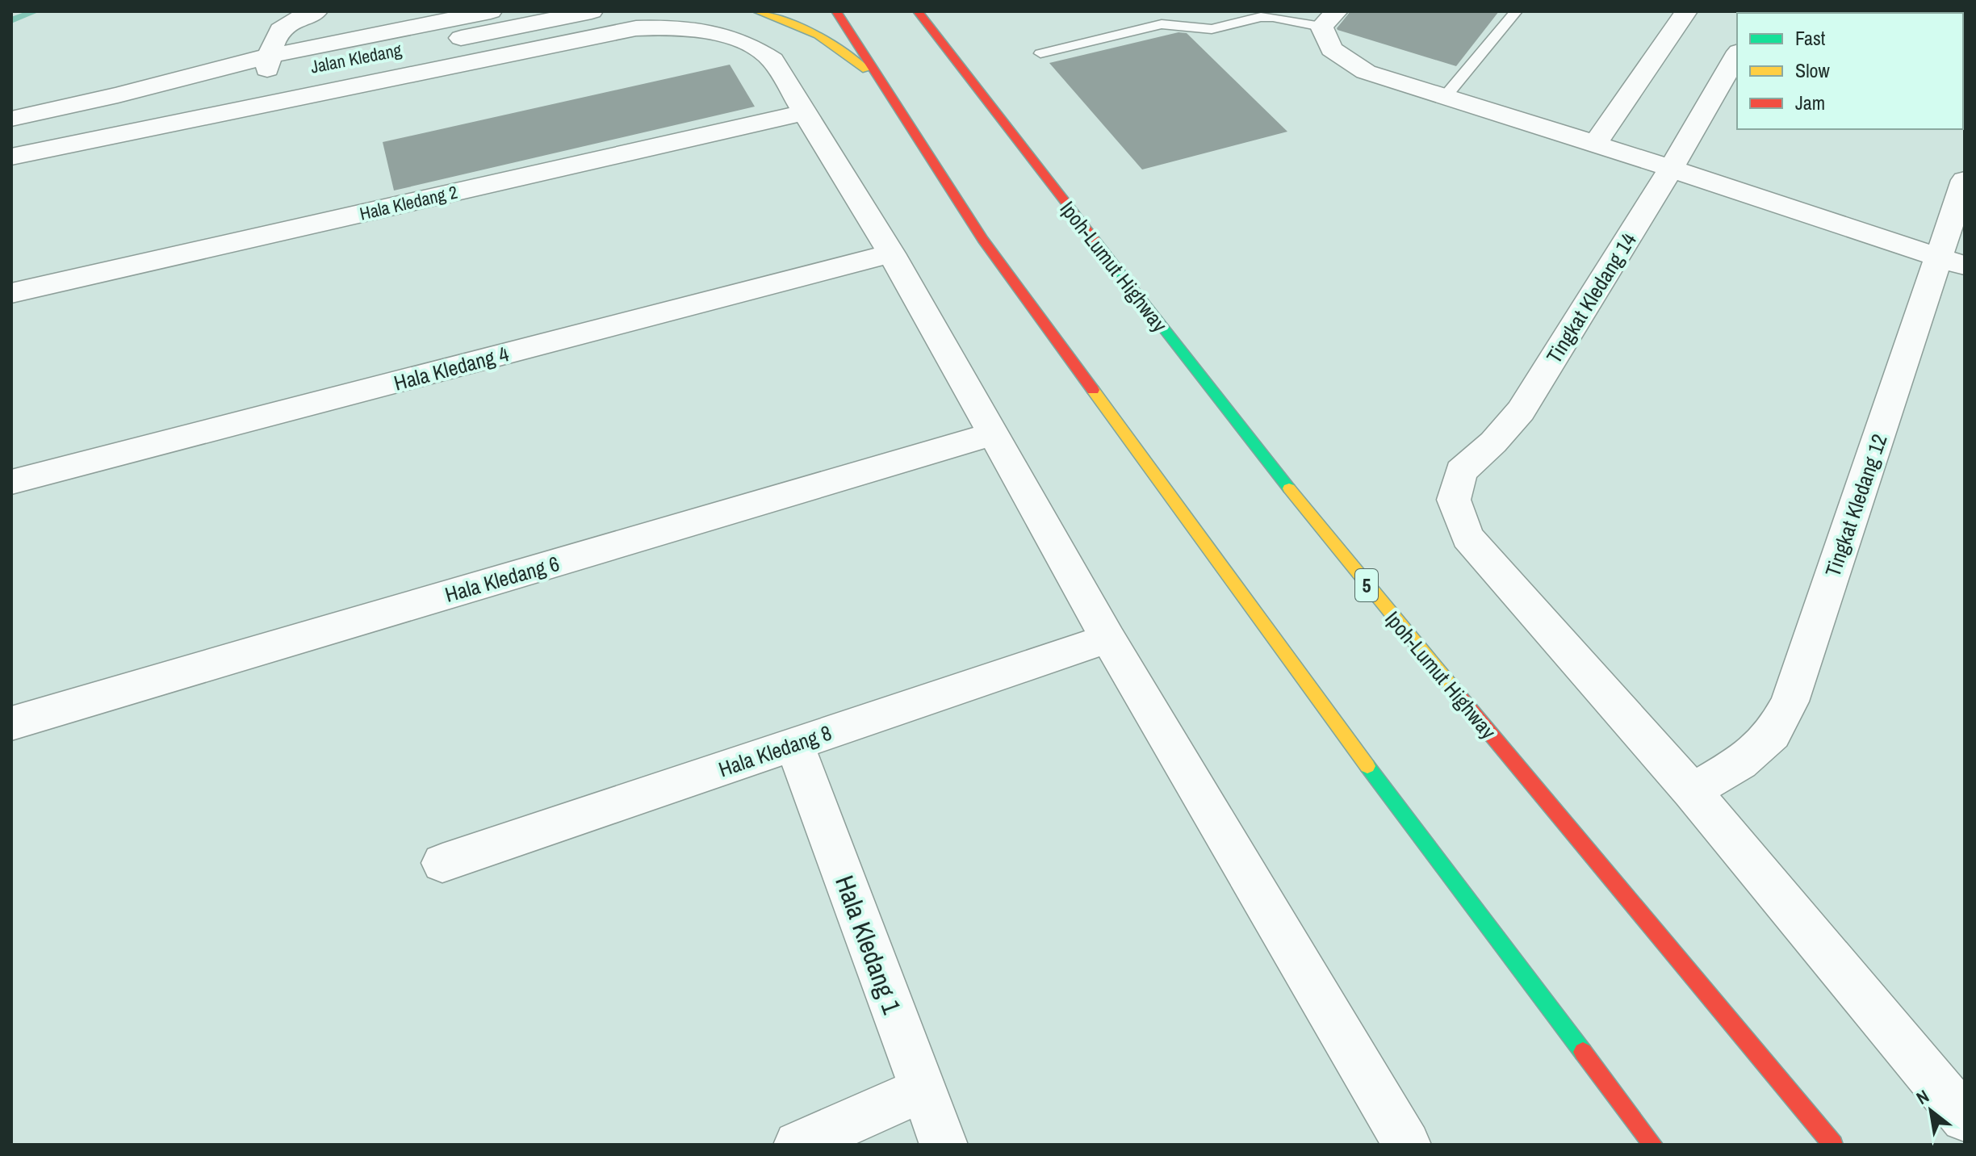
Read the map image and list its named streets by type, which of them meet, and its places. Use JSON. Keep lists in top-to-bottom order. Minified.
{"streets":{"highway":["Ipoh-Lumut Highway","5"],"street":["Jalan Kledang","Hala Kledang 2","Tingkat Kledang 14","Hala Kledang 4","Tingkat Kledang 12","Hala Kledang 6","Hala Kledang 8","Hala Kledang 1"]},"crossings":[["Tingkat Kledang 14","Tingkat Kledang 12"],["Hala Kledang 8","Hala Kledang 1"]],"legend":["Fast","Slow","Jam"],"north":"top left"}
